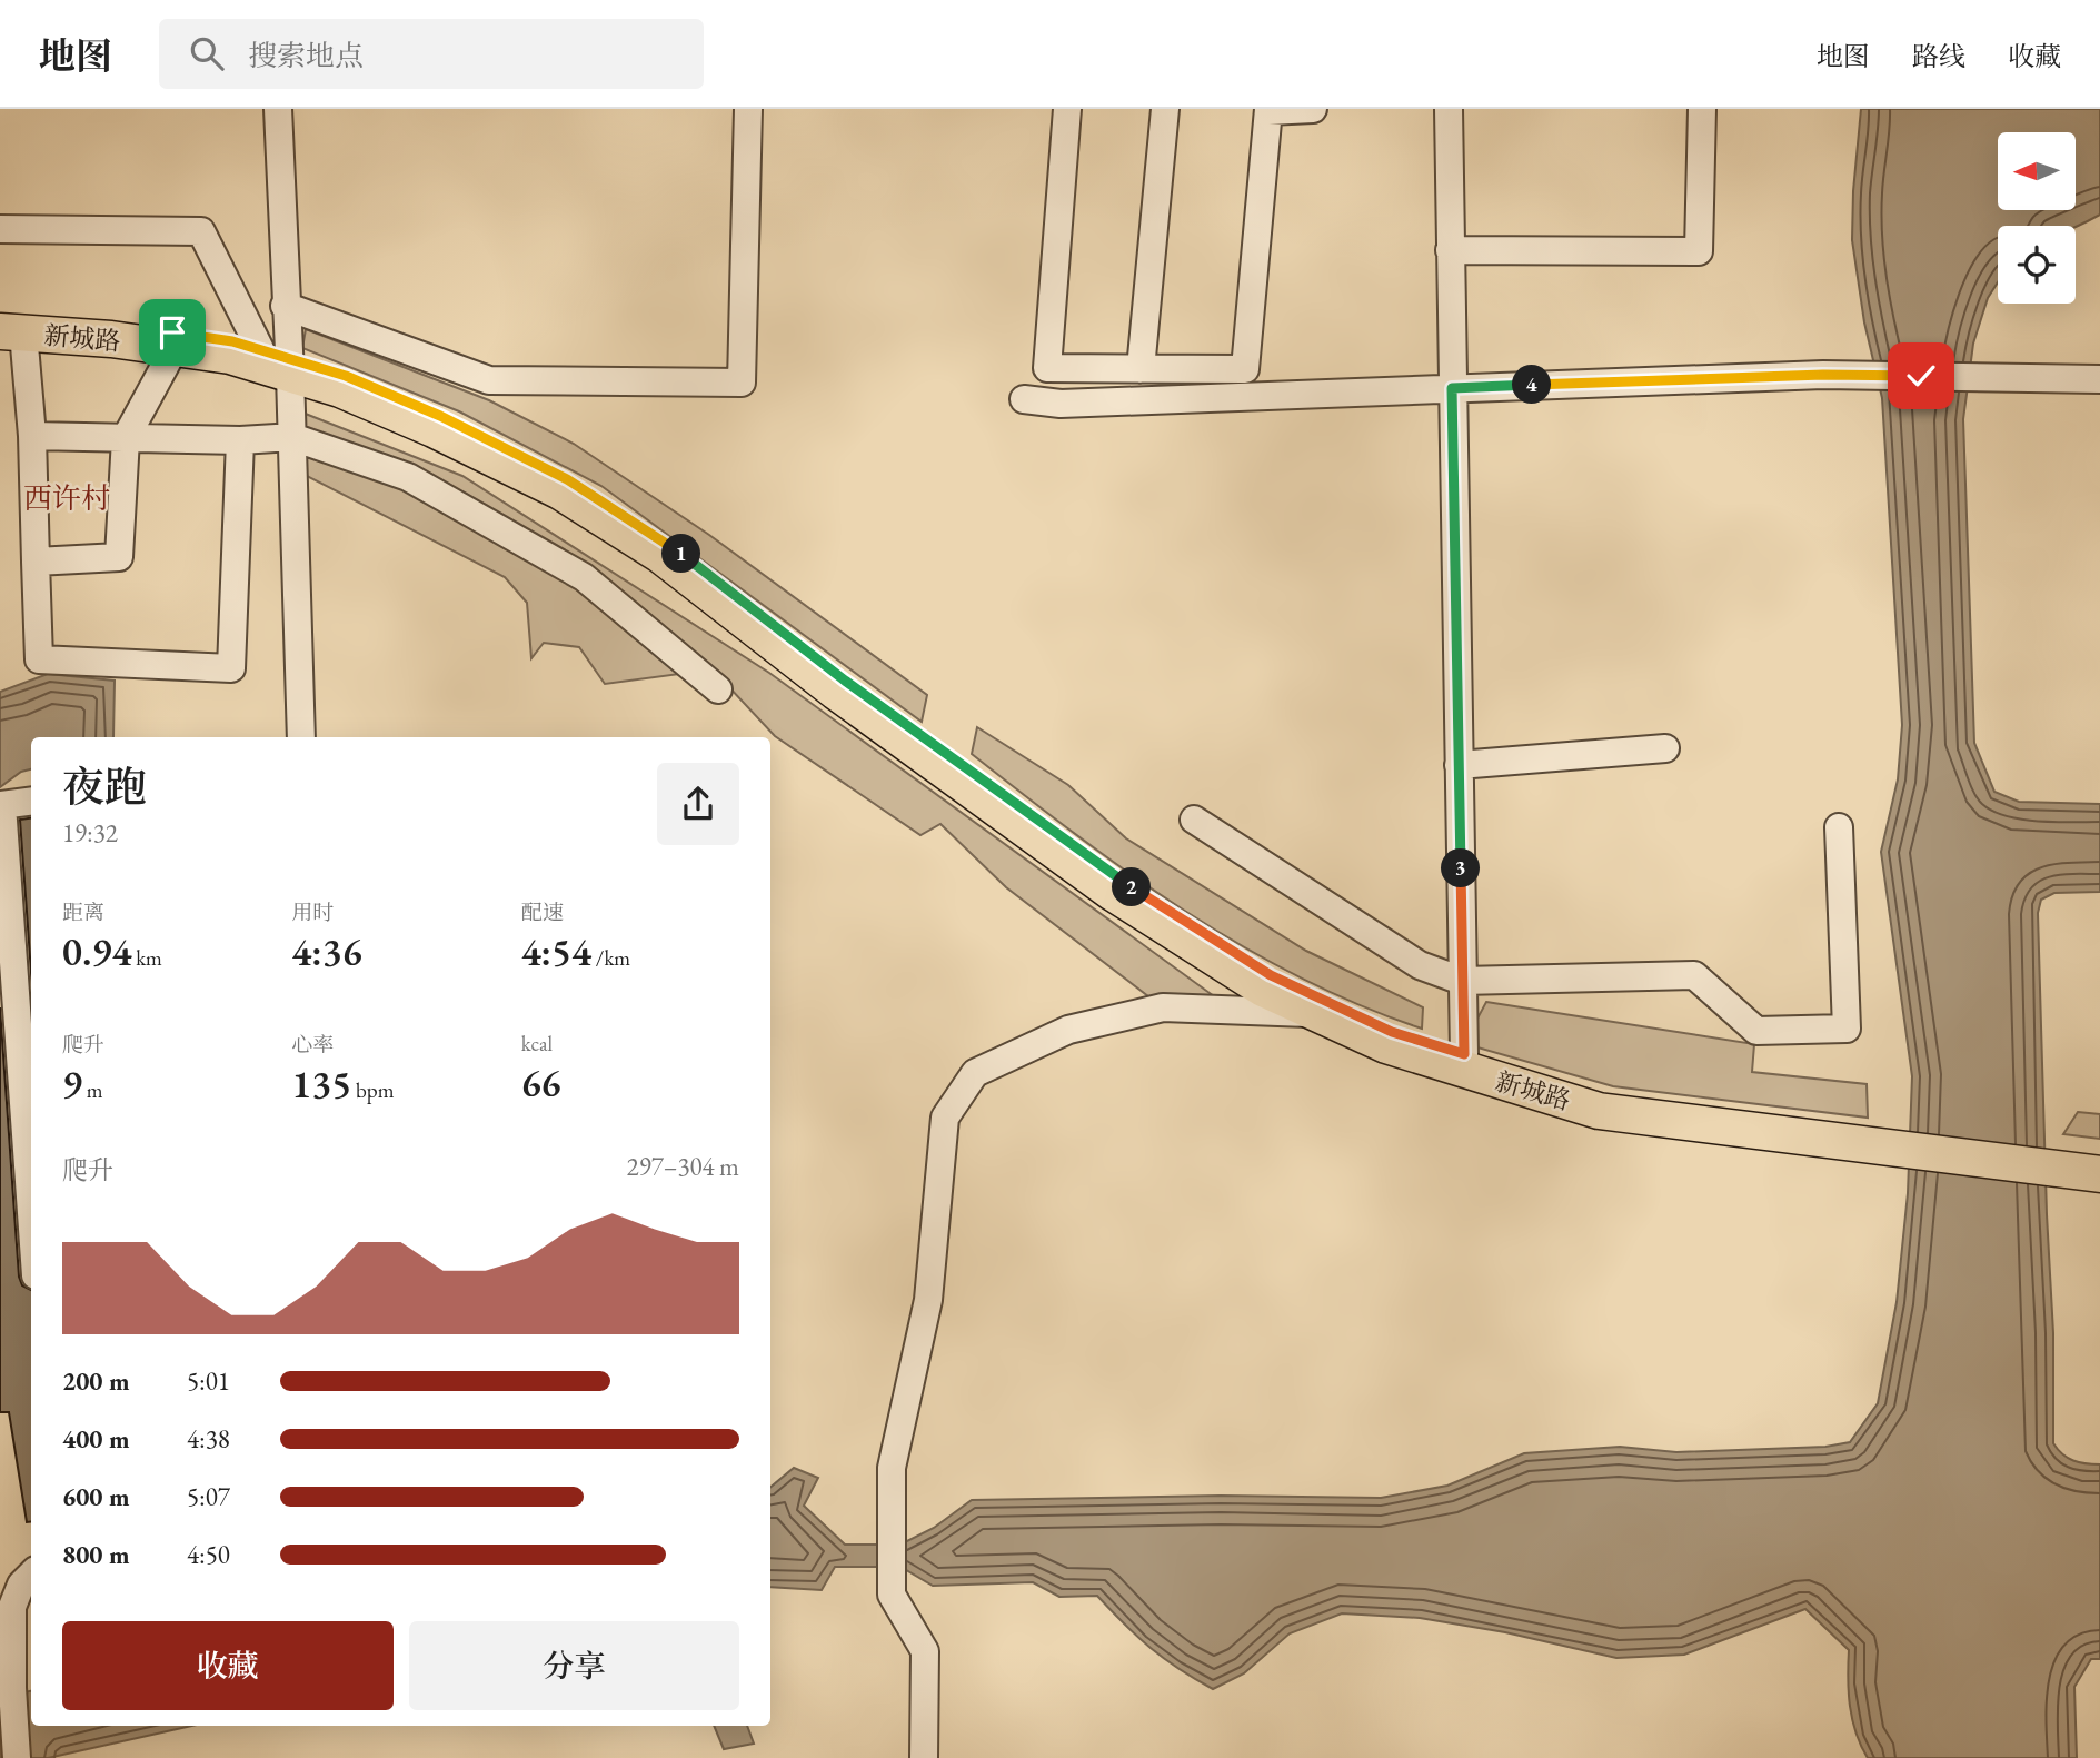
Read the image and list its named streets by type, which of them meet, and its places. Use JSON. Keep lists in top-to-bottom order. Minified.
{"streets":{"main road":["新城路"]},"districts":["西许村"],"north":"left","page":{"header":"地图","search":"搜索地点","nav":["地图","路线","收藏"],"pins":["4","1","3","2"],"heading":["夜跑","19:32"],"stats":[["距离","0.94 km"],["用时","4:36"],["配速","4:54 /km"],["爬升","9 m"],["心率","135 bpm"],["kcal","66"]],"chart":["爬升","297–304 m"],"list":[{"name":"200 m","note":"5:01"},{"name":"400 m","note":"4:38"},{"name":"600 m","note":"5:07"},{"name":"800 m","note":"4:50"}],"buttons":["收藏","分享"]}}
